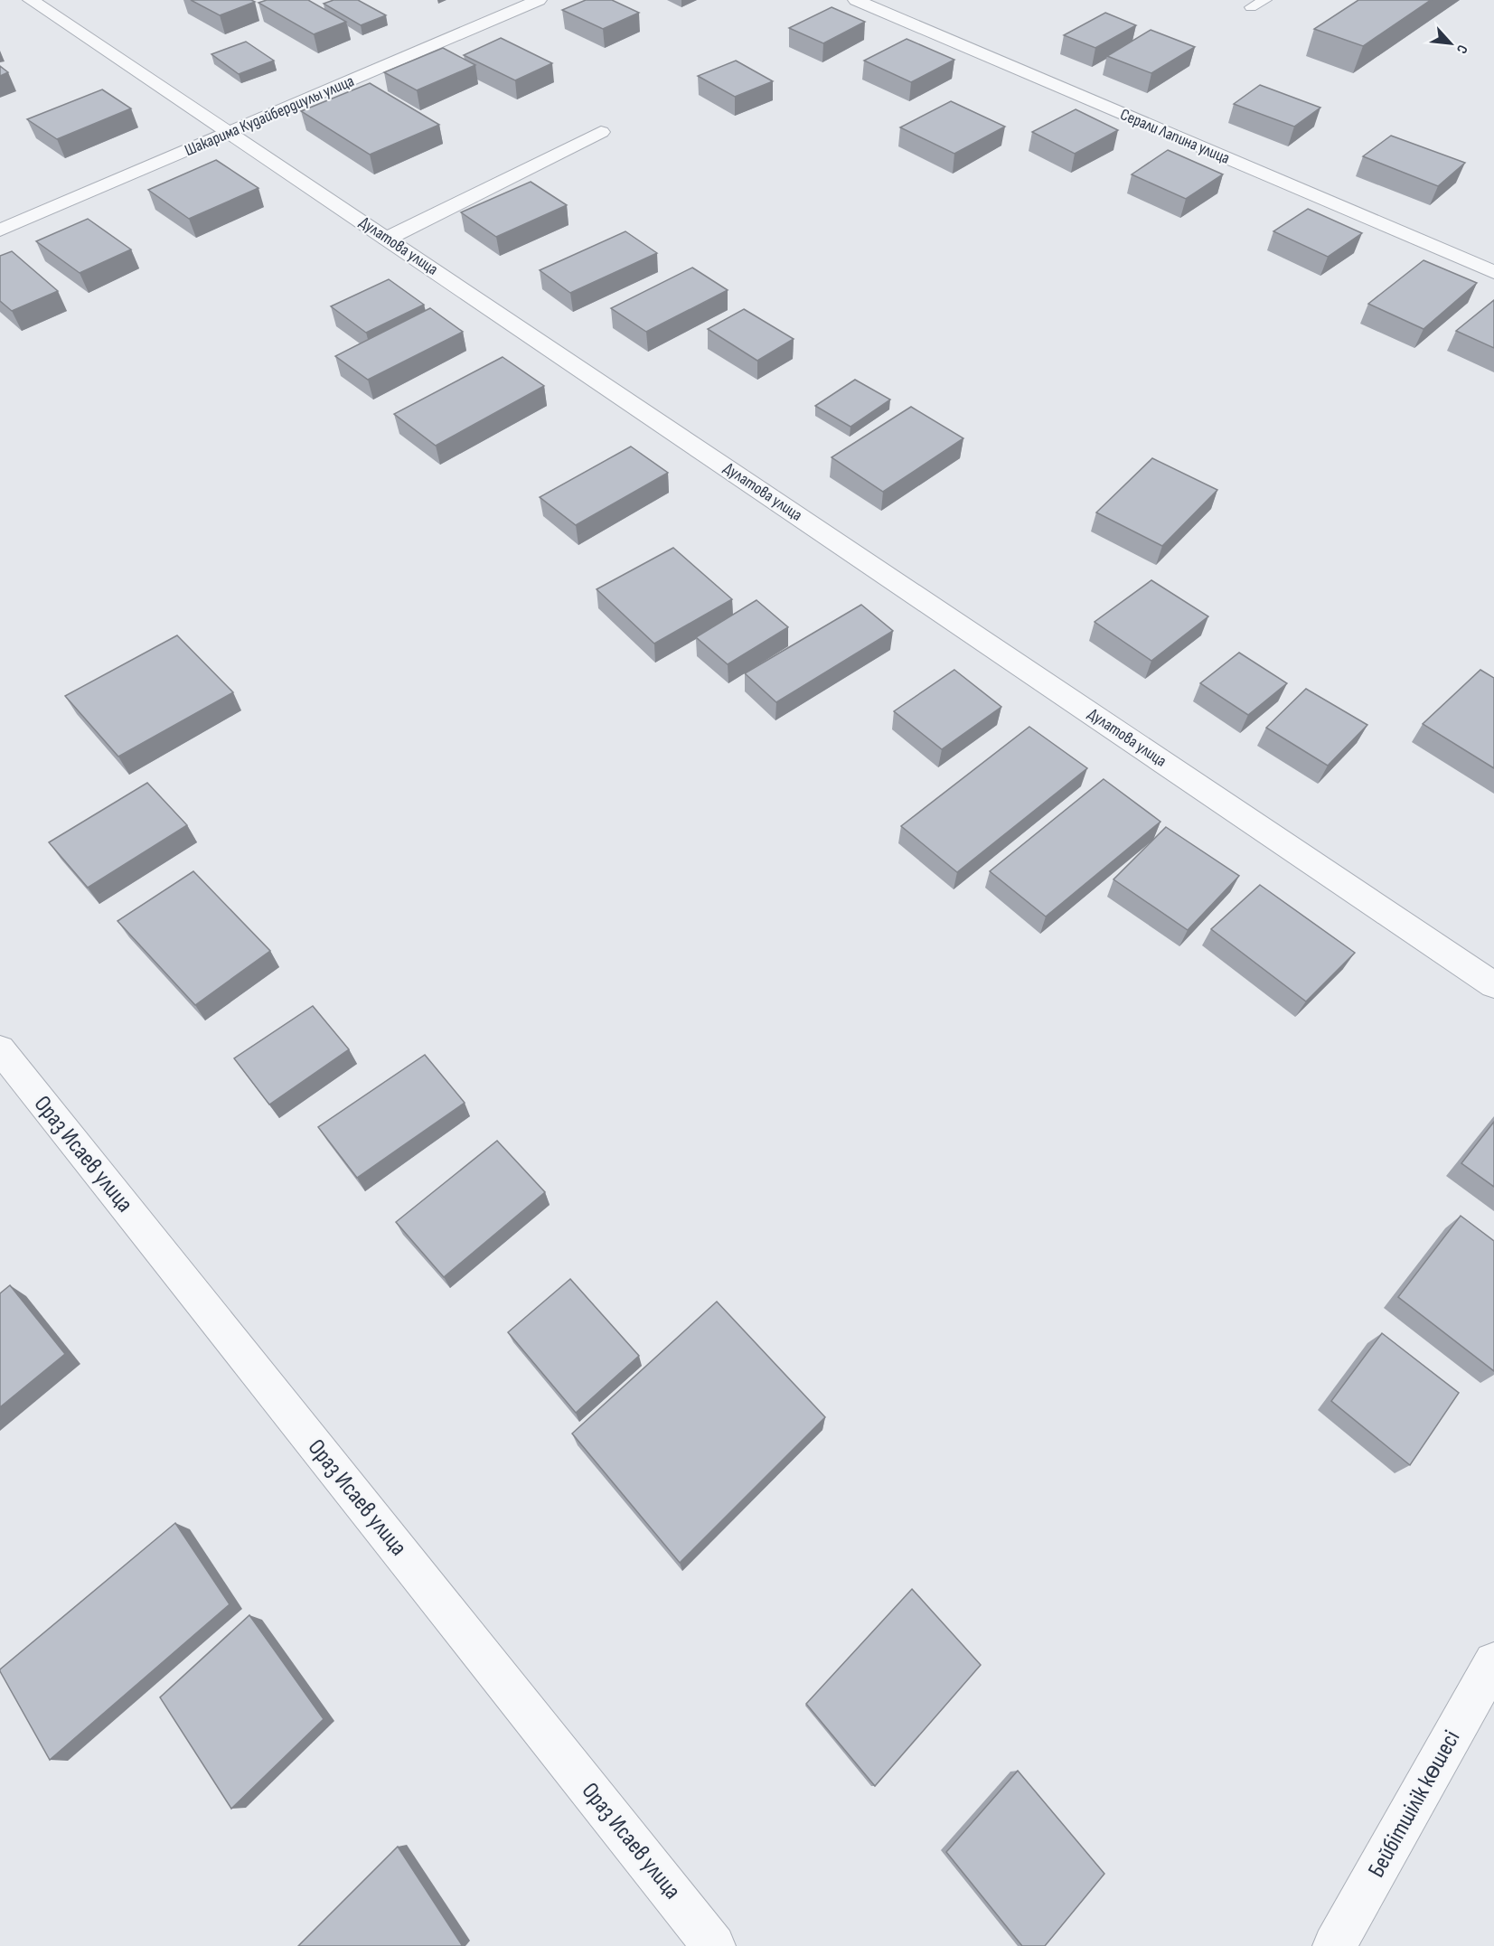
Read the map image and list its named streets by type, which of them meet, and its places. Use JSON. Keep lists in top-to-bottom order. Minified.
{"streets":{"street":["Шакарима Кудайбердиулы улица","Серали Лапина улица","Дулатова улица","Ораз Исаев улица","Бейбітшілік көшесі"]},"crossings":[["Шакарима Кудайбердиулы улица","Дулатова улица"]],"north":"bottom right"}
